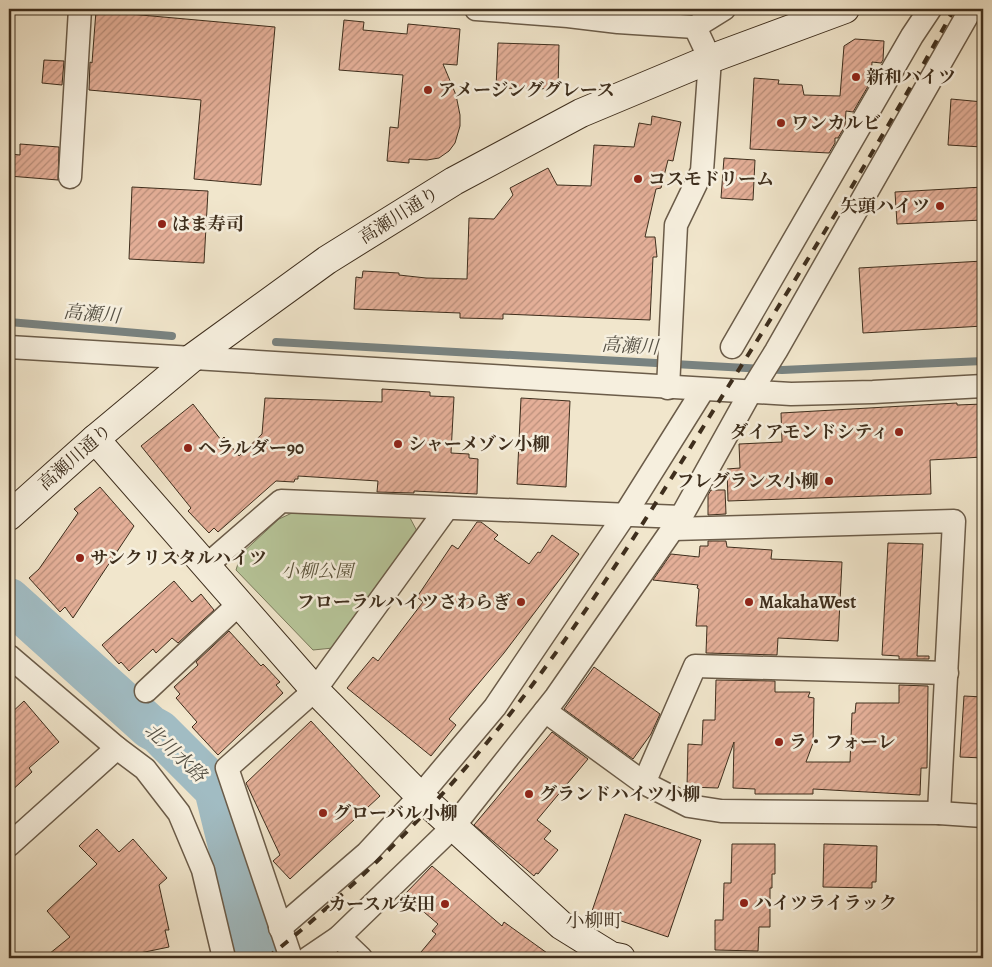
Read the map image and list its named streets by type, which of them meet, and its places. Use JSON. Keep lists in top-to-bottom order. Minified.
{"streets":{"street":["高瀬川通り"]},"districts":["小柳町"],"water":["高瀬川","北川水路"],"parks":["小柳公園"],"places":["新和ハイツ","アメージンググレース","ワンカルビ","コスモドリーム","矢頭ハイツ","はま寿司","ダイアモンドシティ","シャーメゾン小柳","ヘラルダー90","フレグランス小柳","サンクリスタルハイツ","フローラルハイツさわらぎ","MakahaWest","ラ・フォーレ","グランドハイツ小柳","グローバル小柳","ハイツライラック","カースル安田"]}
